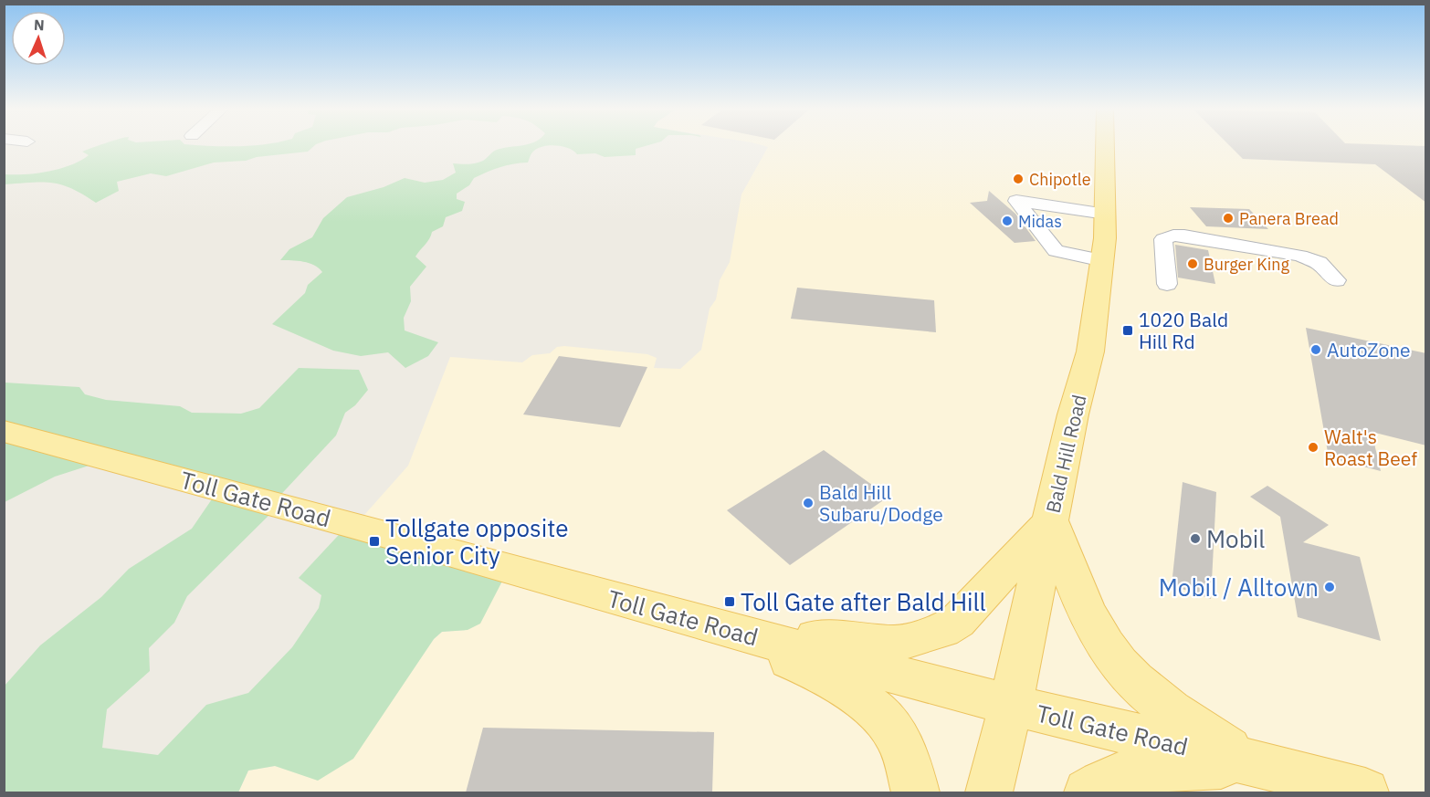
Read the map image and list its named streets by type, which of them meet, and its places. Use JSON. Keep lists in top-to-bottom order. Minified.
{"streets":{"main road":["Bald Hill Road","Toll Gate Road"]},"crossings":[["Bald Hill Road","Toll Gate Road"]],"places":{"other":["Chipotle","Panera Bread","Midas","Burger King","AutoZone","Walt's Roast Beef","Bald Hill Subaru/Dodge","Mobil","Mobil / Alltown"],"transit":["1020 Bald Hill Rd","Tollgate opposite Senior City","Toll Gate after Bald Hill"]},"north":"top"}
